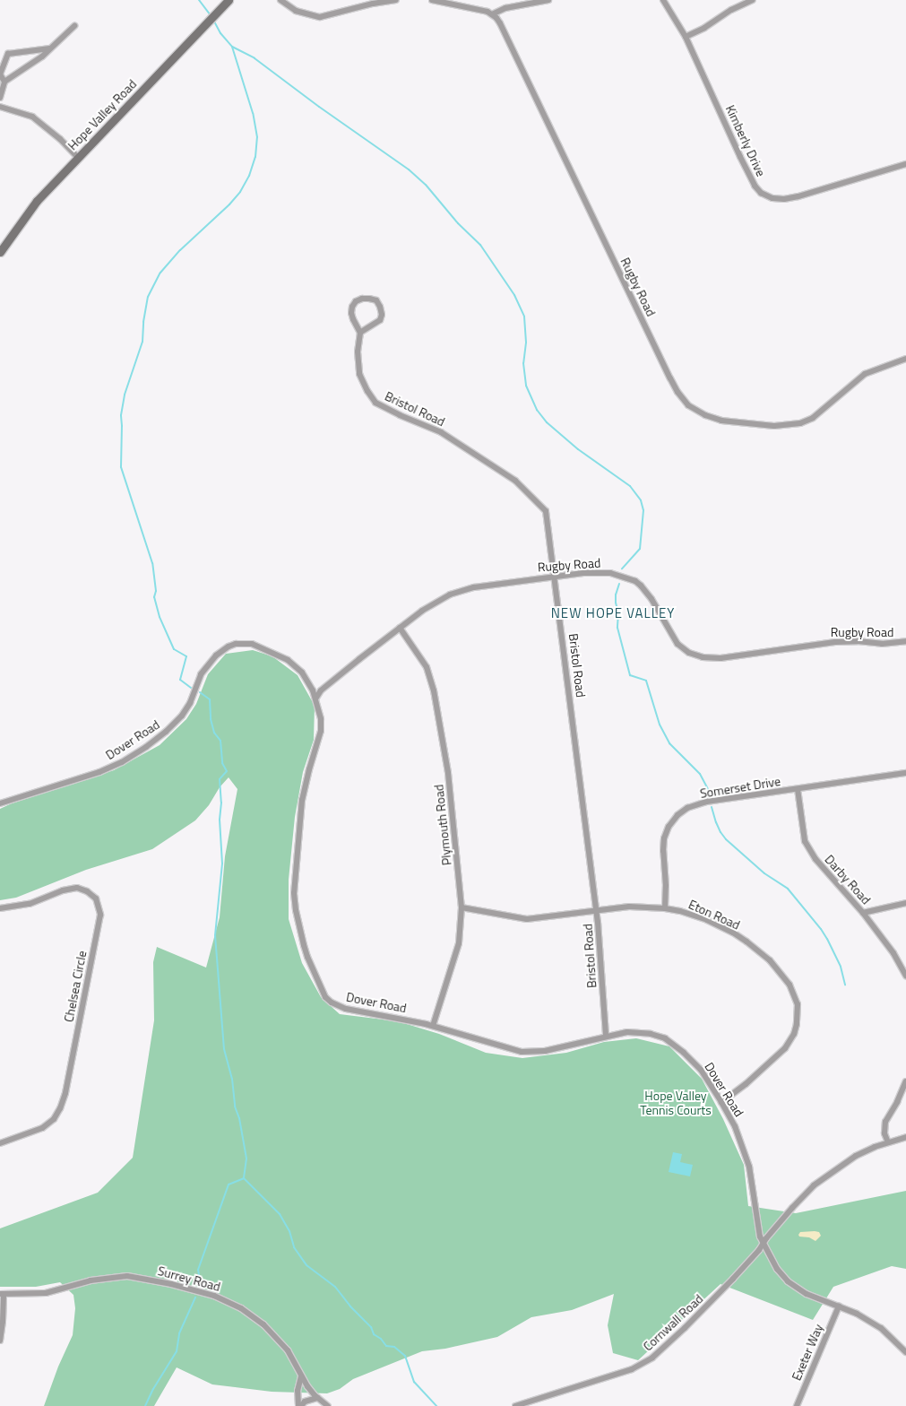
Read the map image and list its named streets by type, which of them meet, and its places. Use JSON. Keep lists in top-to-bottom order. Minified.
{"streets":{"main road":["Hope Valley Road"],"street":["Kimberly Drive","Rugby Road","Bristol Road","Dover Road","Somerset Drive","Plymouth Road","Darby Road","Eton Road","Chelsea Circle","Surrey Road","Cornwall Road","Exeter Way"]},"crossings":[["Rugby Road","Bristol Road"],["Rugby Road","Dover Road"],["Rugby Road","Plymouth Road"],["Bristol Road","Dover Road"],["Bristol Road","Eton Road"],["Dover Road","Plymouth Road"],["Dover Road","Eton Road"],["Dover Road","Cornwall Road"],["Dover Road","Exeter Way"],["Somerset Drive","Darby Road"],["Somerset Drive","Eton Road"],["Plymouth Road","Eton Road"]],"districts":["NEW HOPE VALLEY"],"parks":["Hope Valley Tennis Courts"]}
